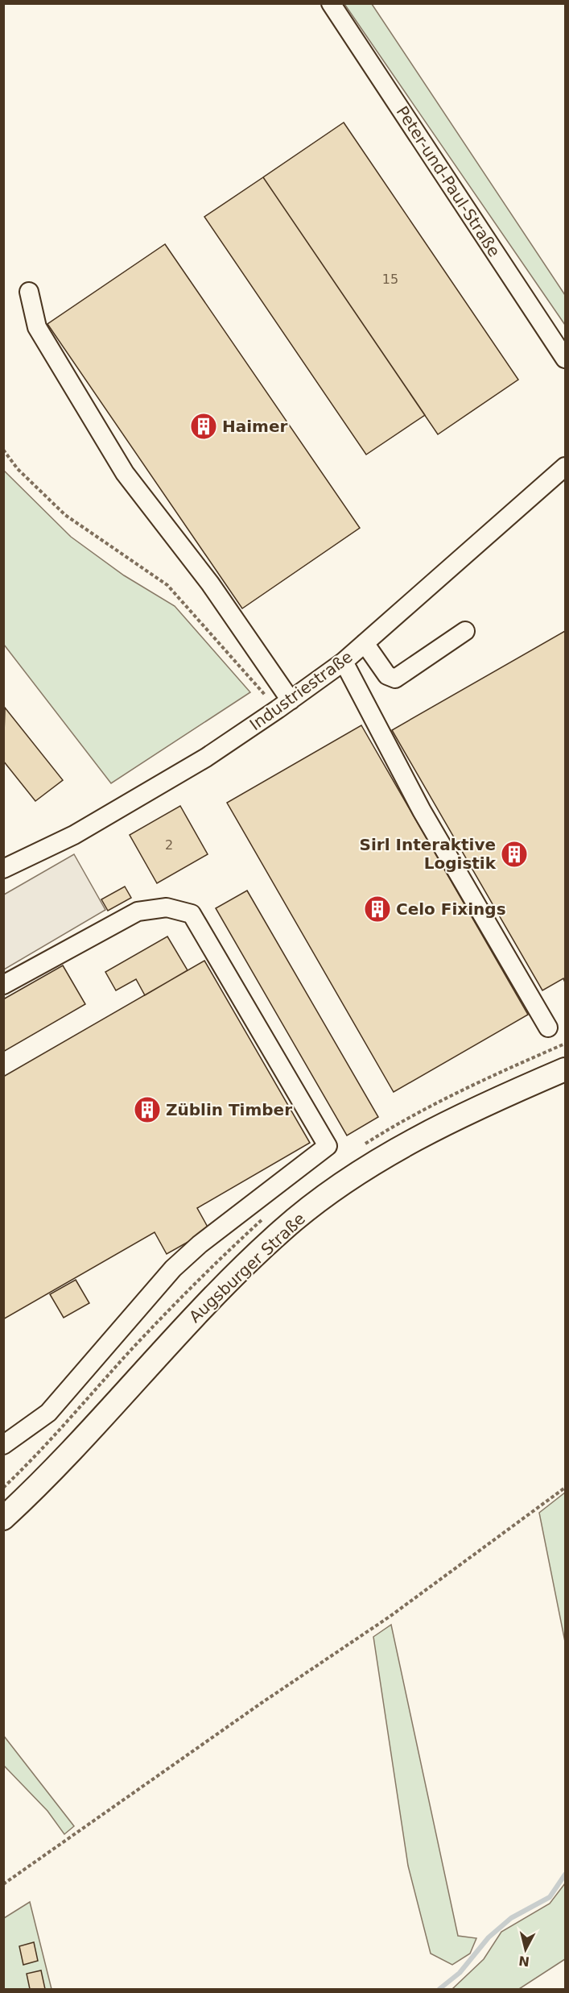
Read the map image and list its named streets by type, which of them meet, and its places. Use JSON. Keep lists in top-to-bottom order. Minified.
{"streets":{"main road":["Augsburger Straße"],"street":["Peter-und-Paul-Straße","Industriestraße"]},"places":{"building":["Haimer","Sirl Interaktive Logistik","Celo Fixings","Züblin Timber"]},"house_numbers":["15","2"],"north":"bottom"}
